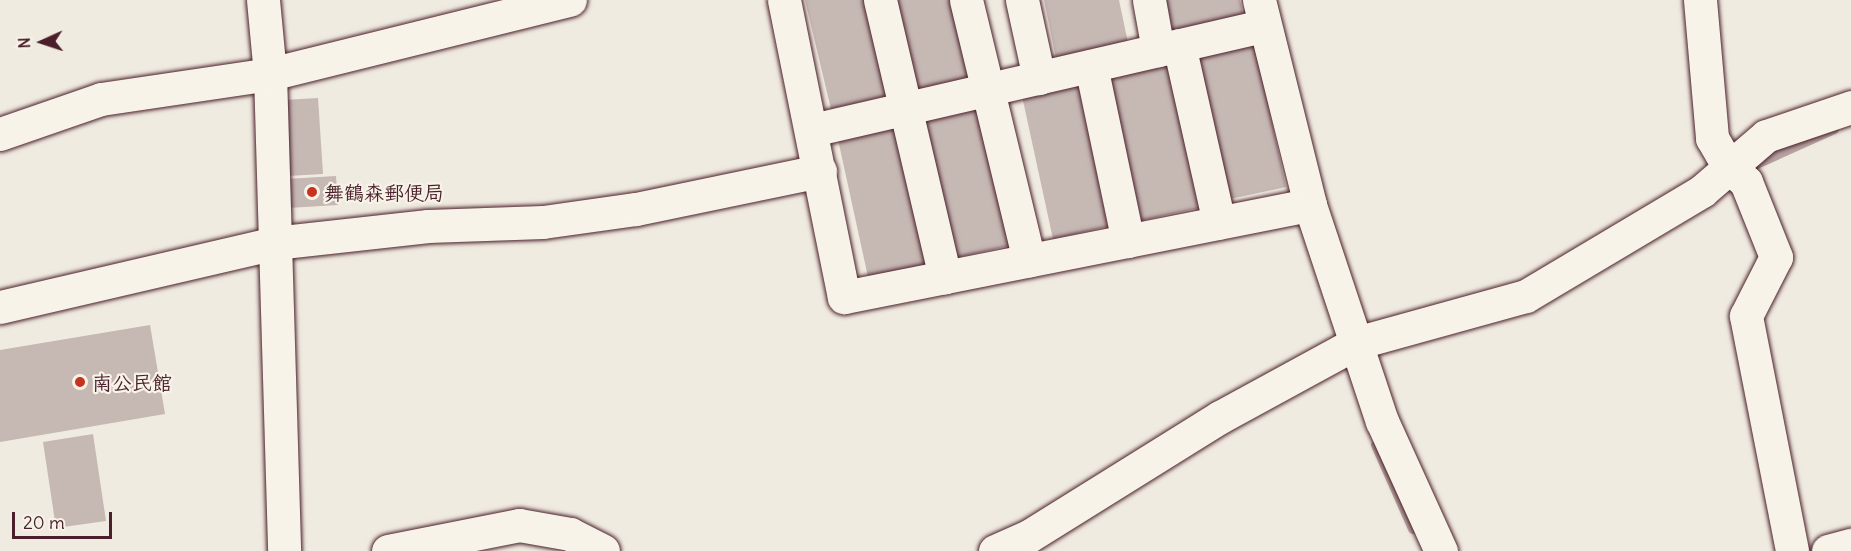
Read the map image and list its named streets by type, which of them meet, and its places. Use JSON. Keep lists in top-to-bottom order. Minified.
{"places":["舞鶴森郵便局","南公民館"],"scale_bar":"20 m","north":"left"}
